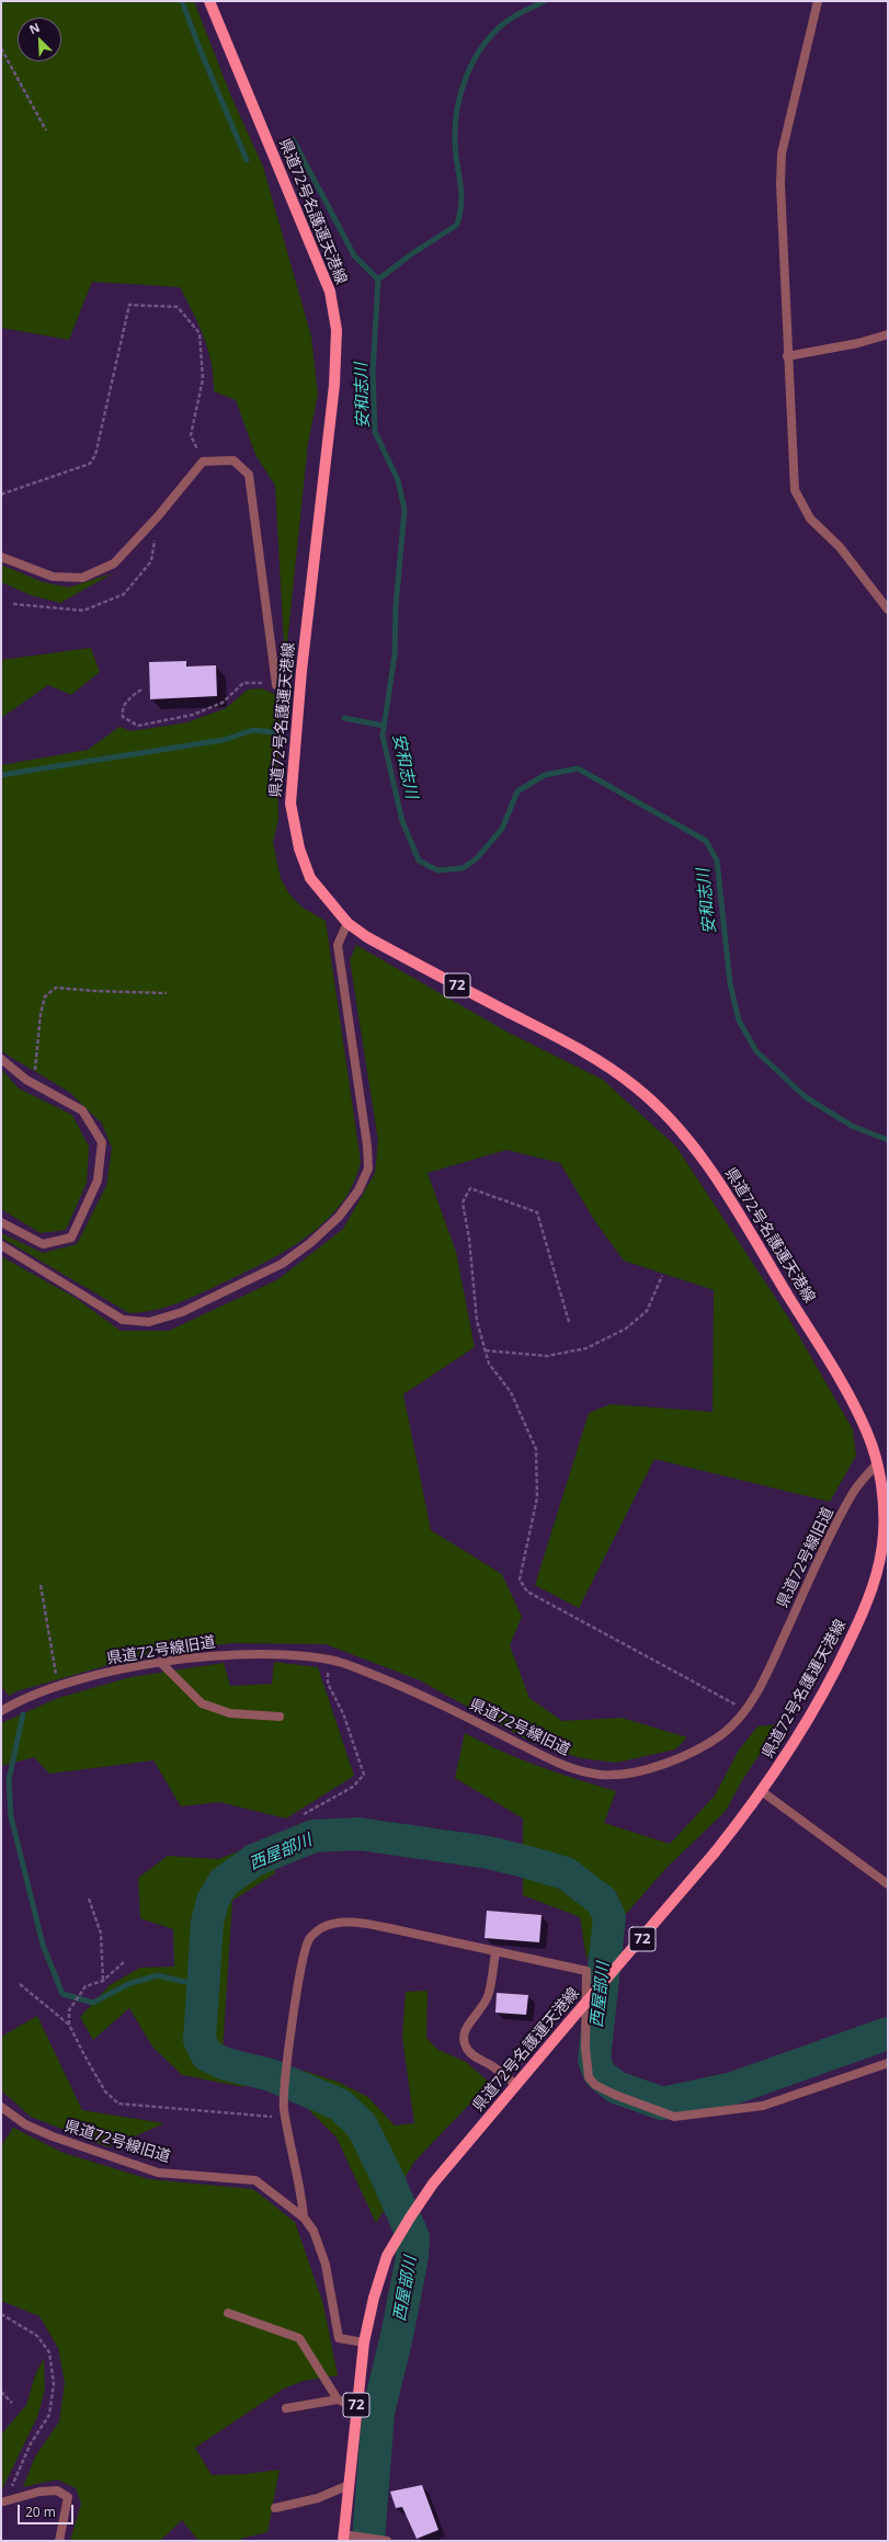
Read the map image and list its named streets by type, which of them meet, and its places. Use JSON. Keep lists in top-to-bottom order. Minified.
{"streets":{"main road":["県道72号名護運天港線","72"],"street":["県道72号線旧道"]},"crossings":[["県道72号名護運天港線","県道72号線旧道"]],"water":["安和志川","西屋部川"],"scale_bar":"20 m","north":"top left"}
